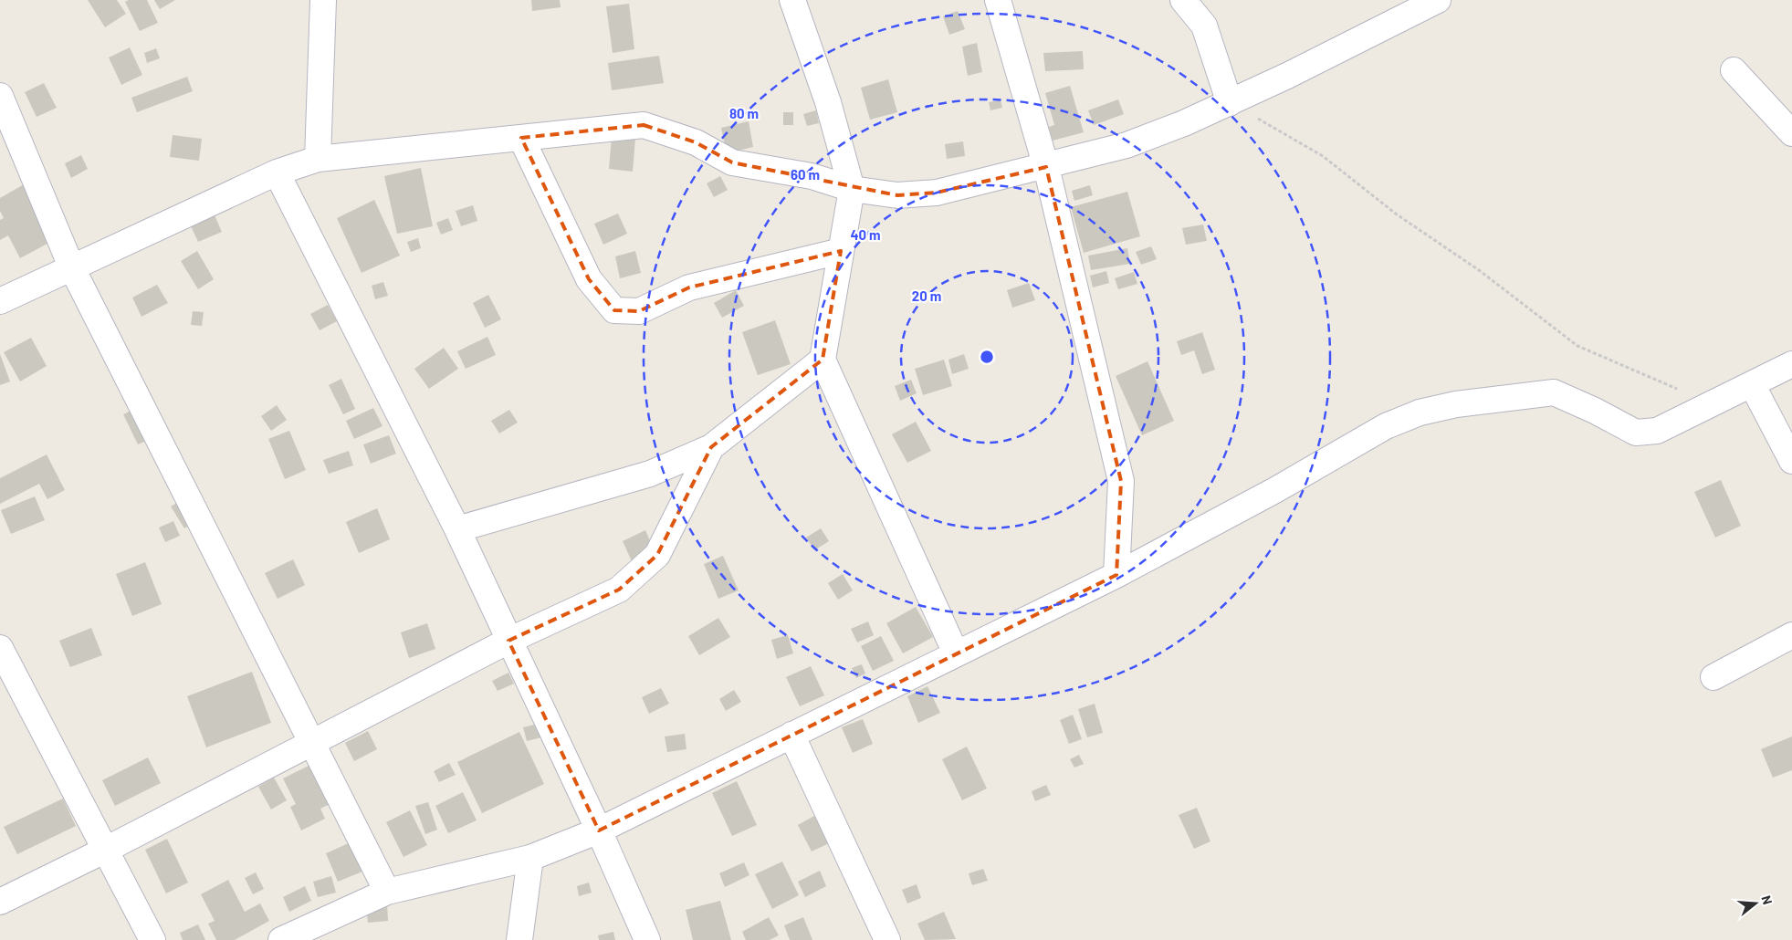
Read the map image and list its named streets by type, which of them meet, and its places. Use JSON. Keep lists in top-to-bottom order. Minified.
{"north":"right","rings":["80 m","60 m","40 m","20 m"]}
